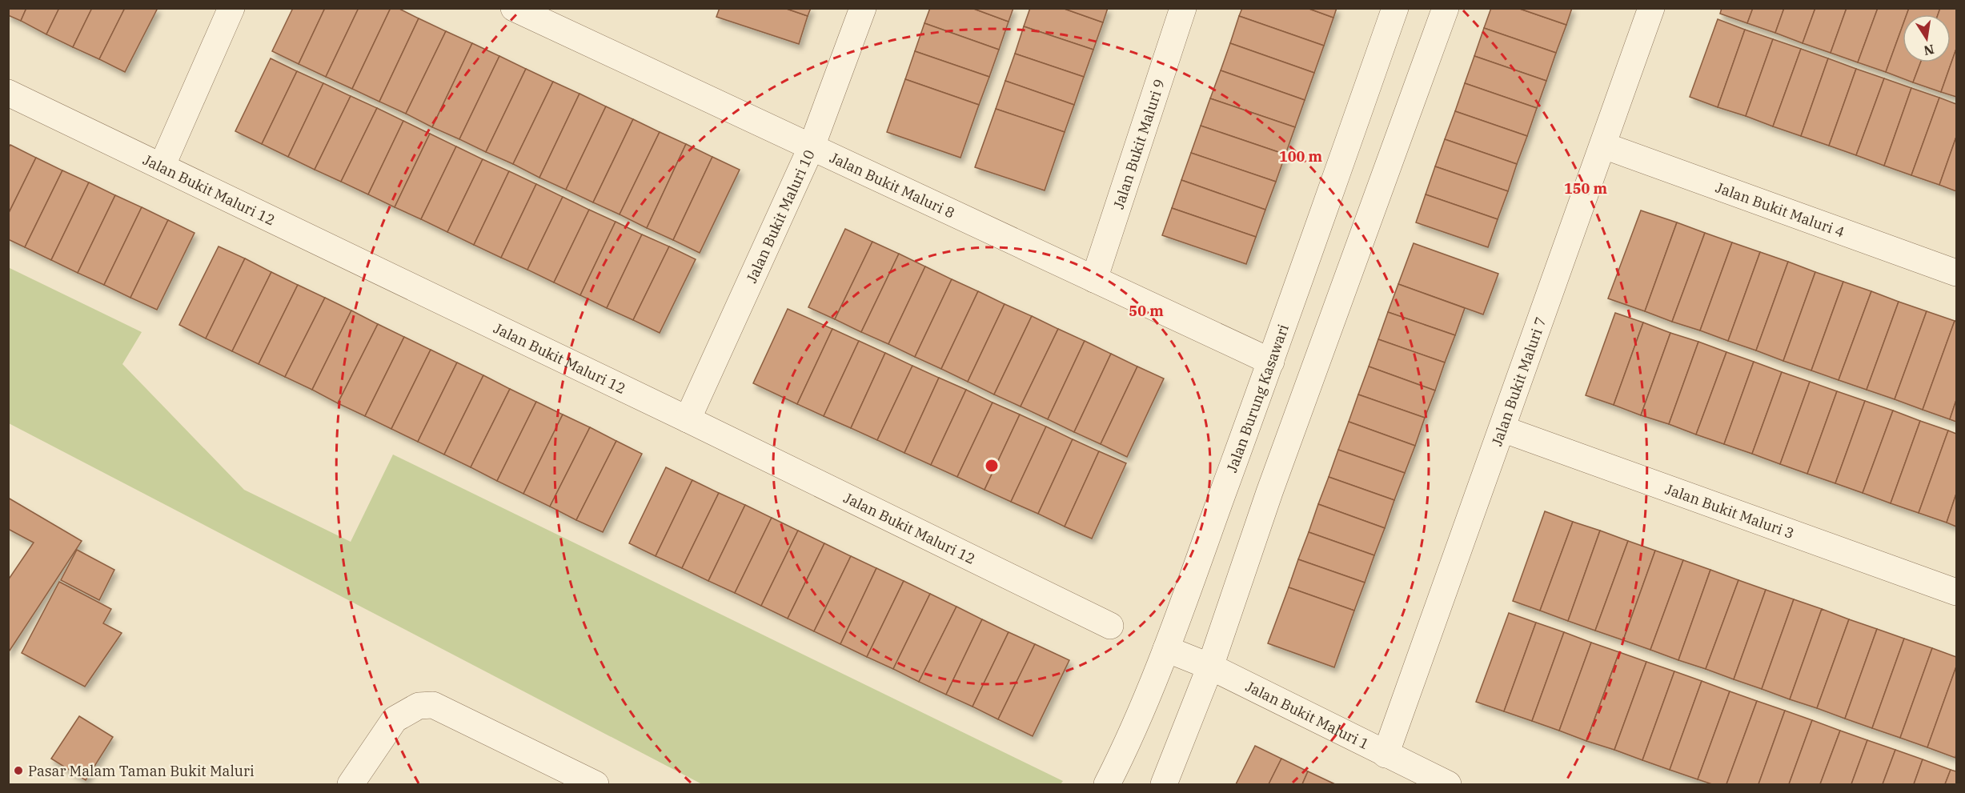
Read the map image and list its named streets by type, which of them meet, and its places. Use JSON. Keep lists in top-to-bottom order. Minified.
{"streets":{"street":["Jalan Bukit Maluri 9","Jalan Bukit Maluri 8","Jalan Bukit Maluri 12","Jalan Bukit Maluri 4","Jalan Bukit Maluri 10","Jalan Bukit Maluri 7","Jalan Burung Kasawari","Jalan Bukit Maluri 3","Jalan Bukit Maluri 1"]},"crossings":[["Jalan Bukit Maluri 9","Jalan Bukit Maluri 8"],["Jalan Bukit Maluri 8","Jalan Bukit Maluri 10"],["Jalan Bukit Maluri 8","Jalan Burung Kasawari"],["Jalan Bukit Maluri 12","Jalan Bukit Maluri 10"],["Jalan Bukit Maluri 4","Jalan Bukit Maluri 7"],["Jalan Bukit Maluri 7","Jalan Bukit Maluri 3"],["Jalan Bukit Maluri 7","Jalan Bukit Maluri 1"],["Jalan Burung Kasawari","Jalan Bukit Maluri 1"]],"places":["Pasar Malam Taman Bukit Maluri"],"north":"bottom","rings":["100 m","150 m","50 m"]}
